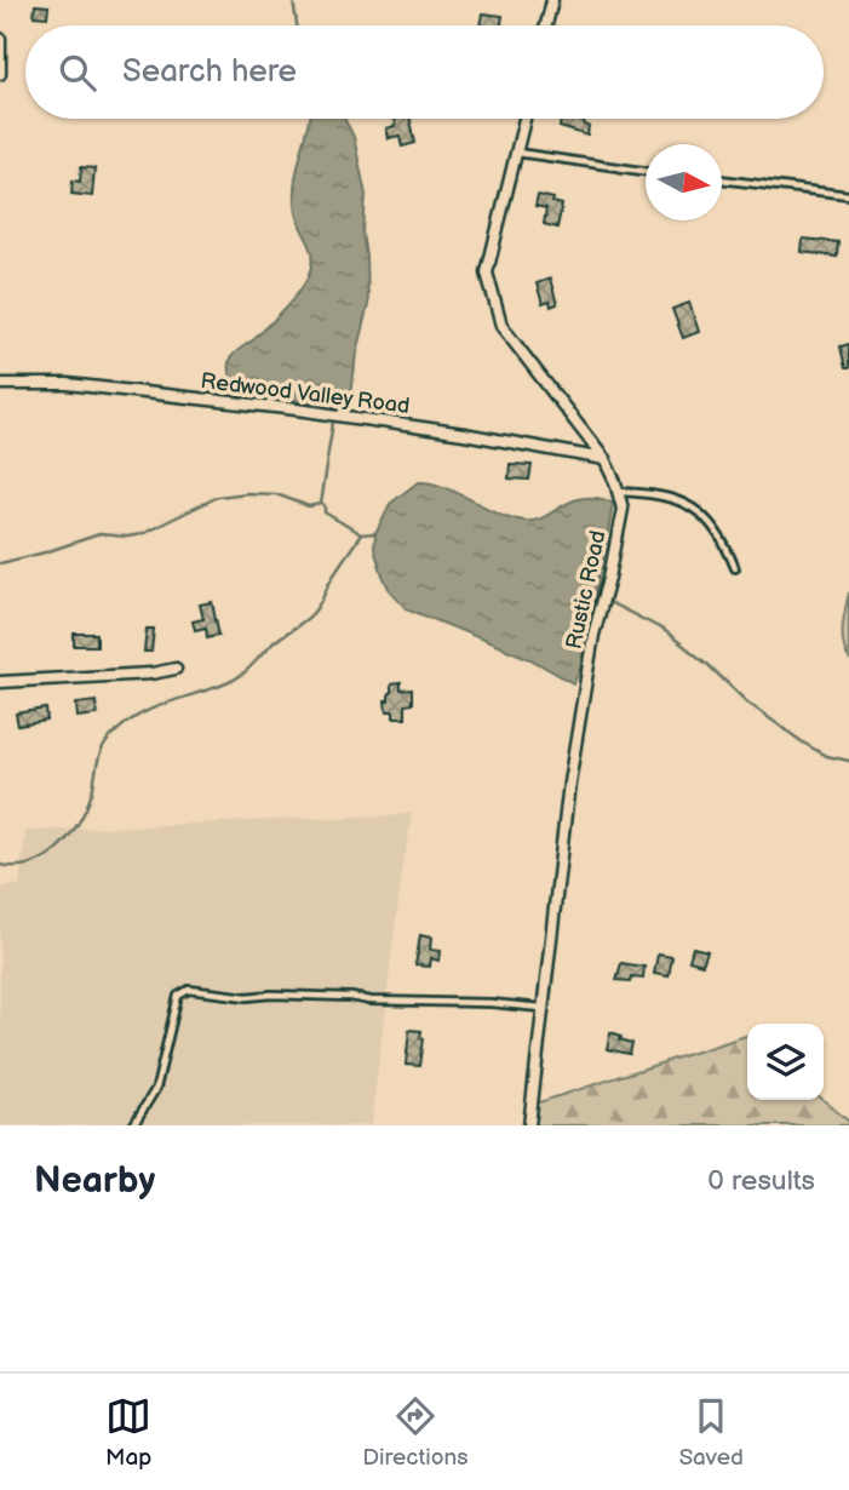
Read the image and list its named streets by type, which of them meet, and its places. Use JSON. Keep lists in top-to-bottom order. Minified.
{"streets":{"street":["Redwood Valley Road","Rustic Road"]},"crossings":[["Redwood Valley Road","Rustic Road"]],"north":"right","page":{"search":"Search here","heading":["Nearby","0 results"],"nav":["Map","Directions","Saved"]}}
